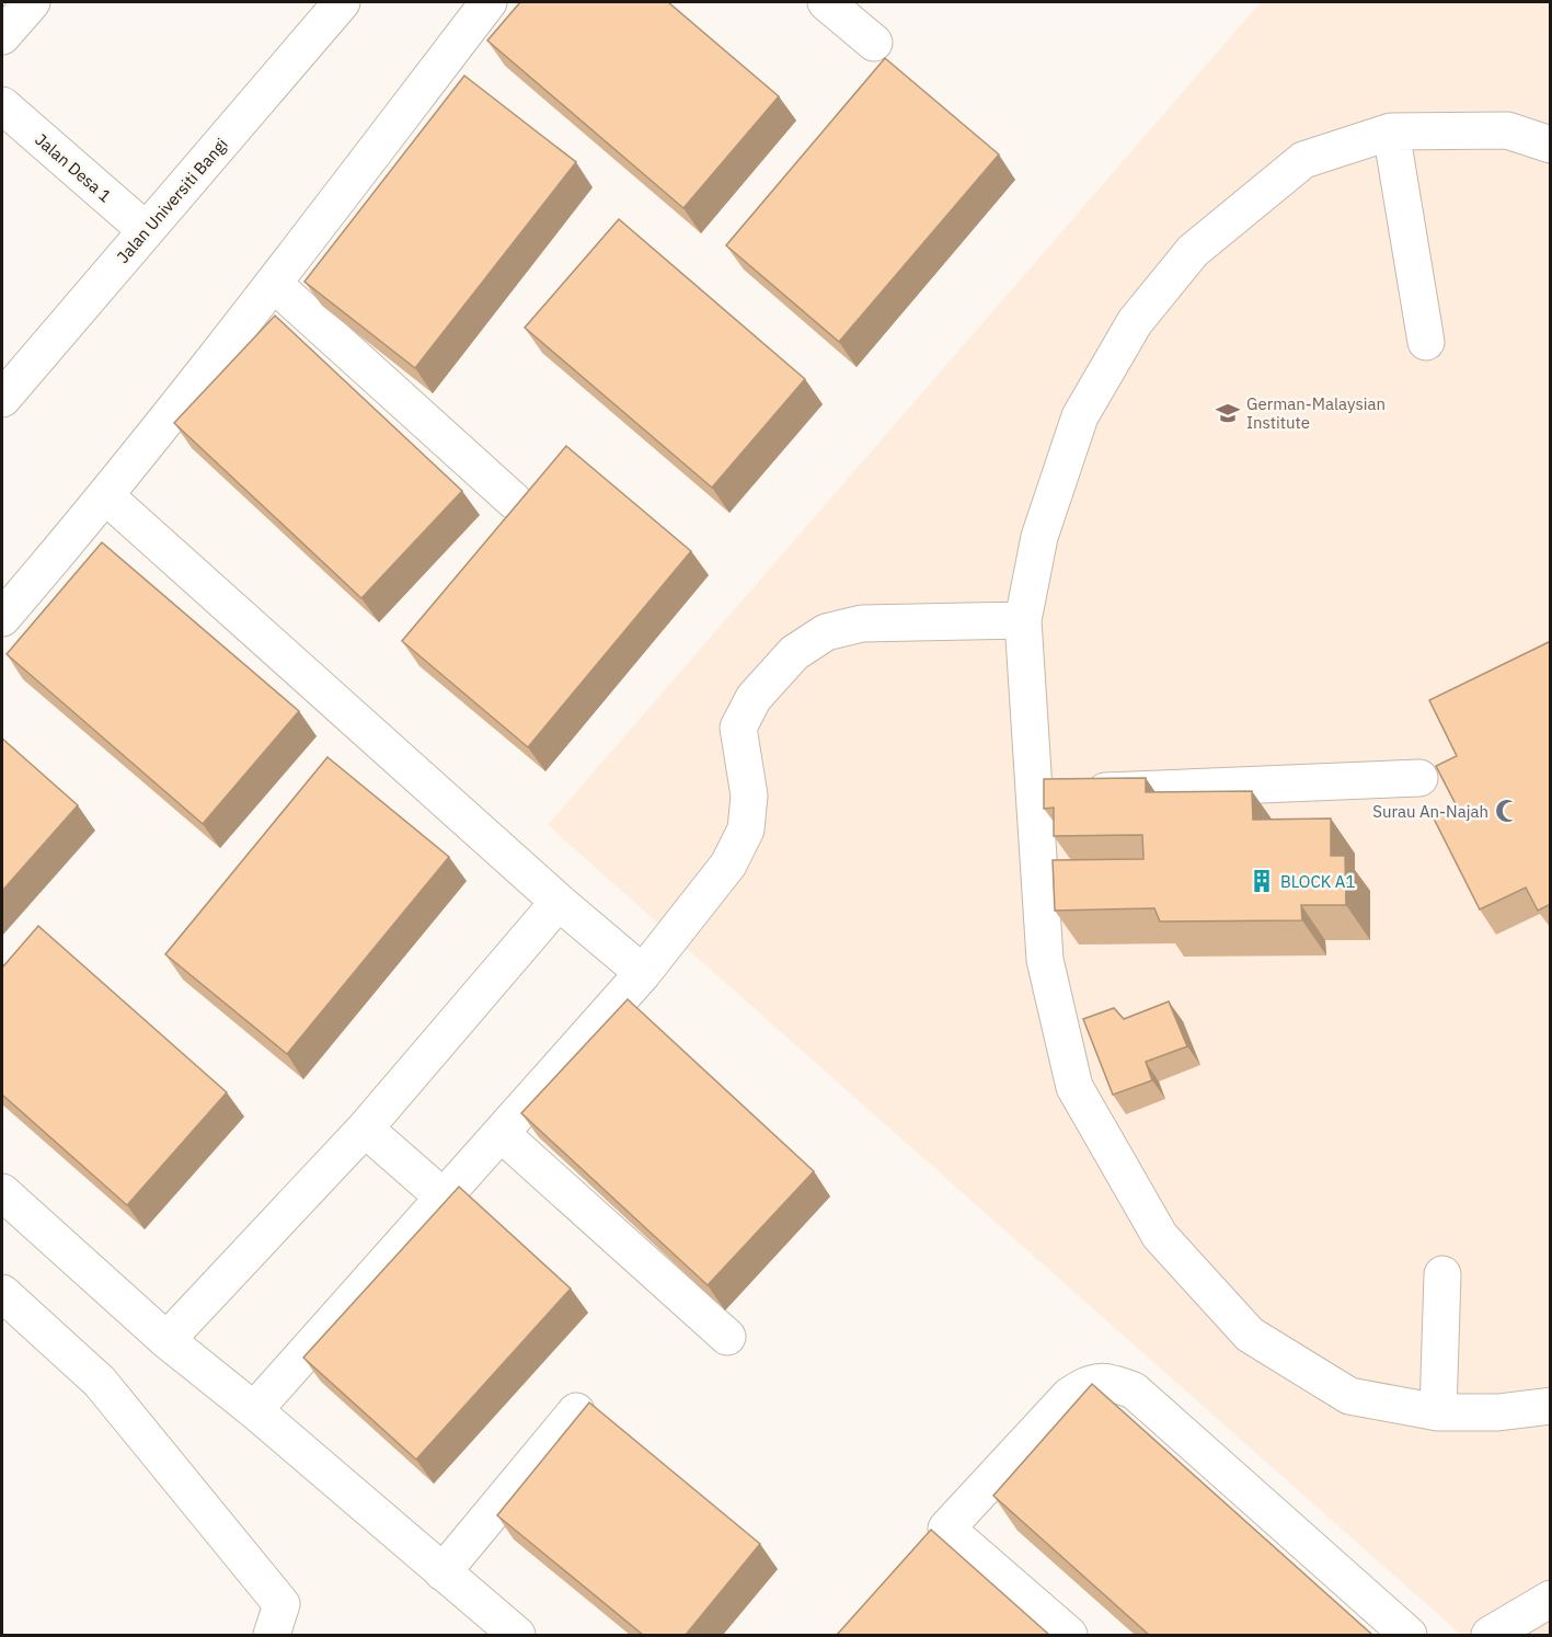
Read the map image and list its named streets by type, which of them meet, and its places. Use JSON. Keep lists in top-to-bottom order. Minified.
{"streets":{"street":["Jalan Desa 1","Jalan Universiti Bangi"]},"crossings":[["Jalan Desa 1","Jalan Universiti Bangi"]],"places":{"school or university":["German-Malaysian Institute"],"mosque":["Surau An-Najah"],"building":["BLOCK A1"]}}
